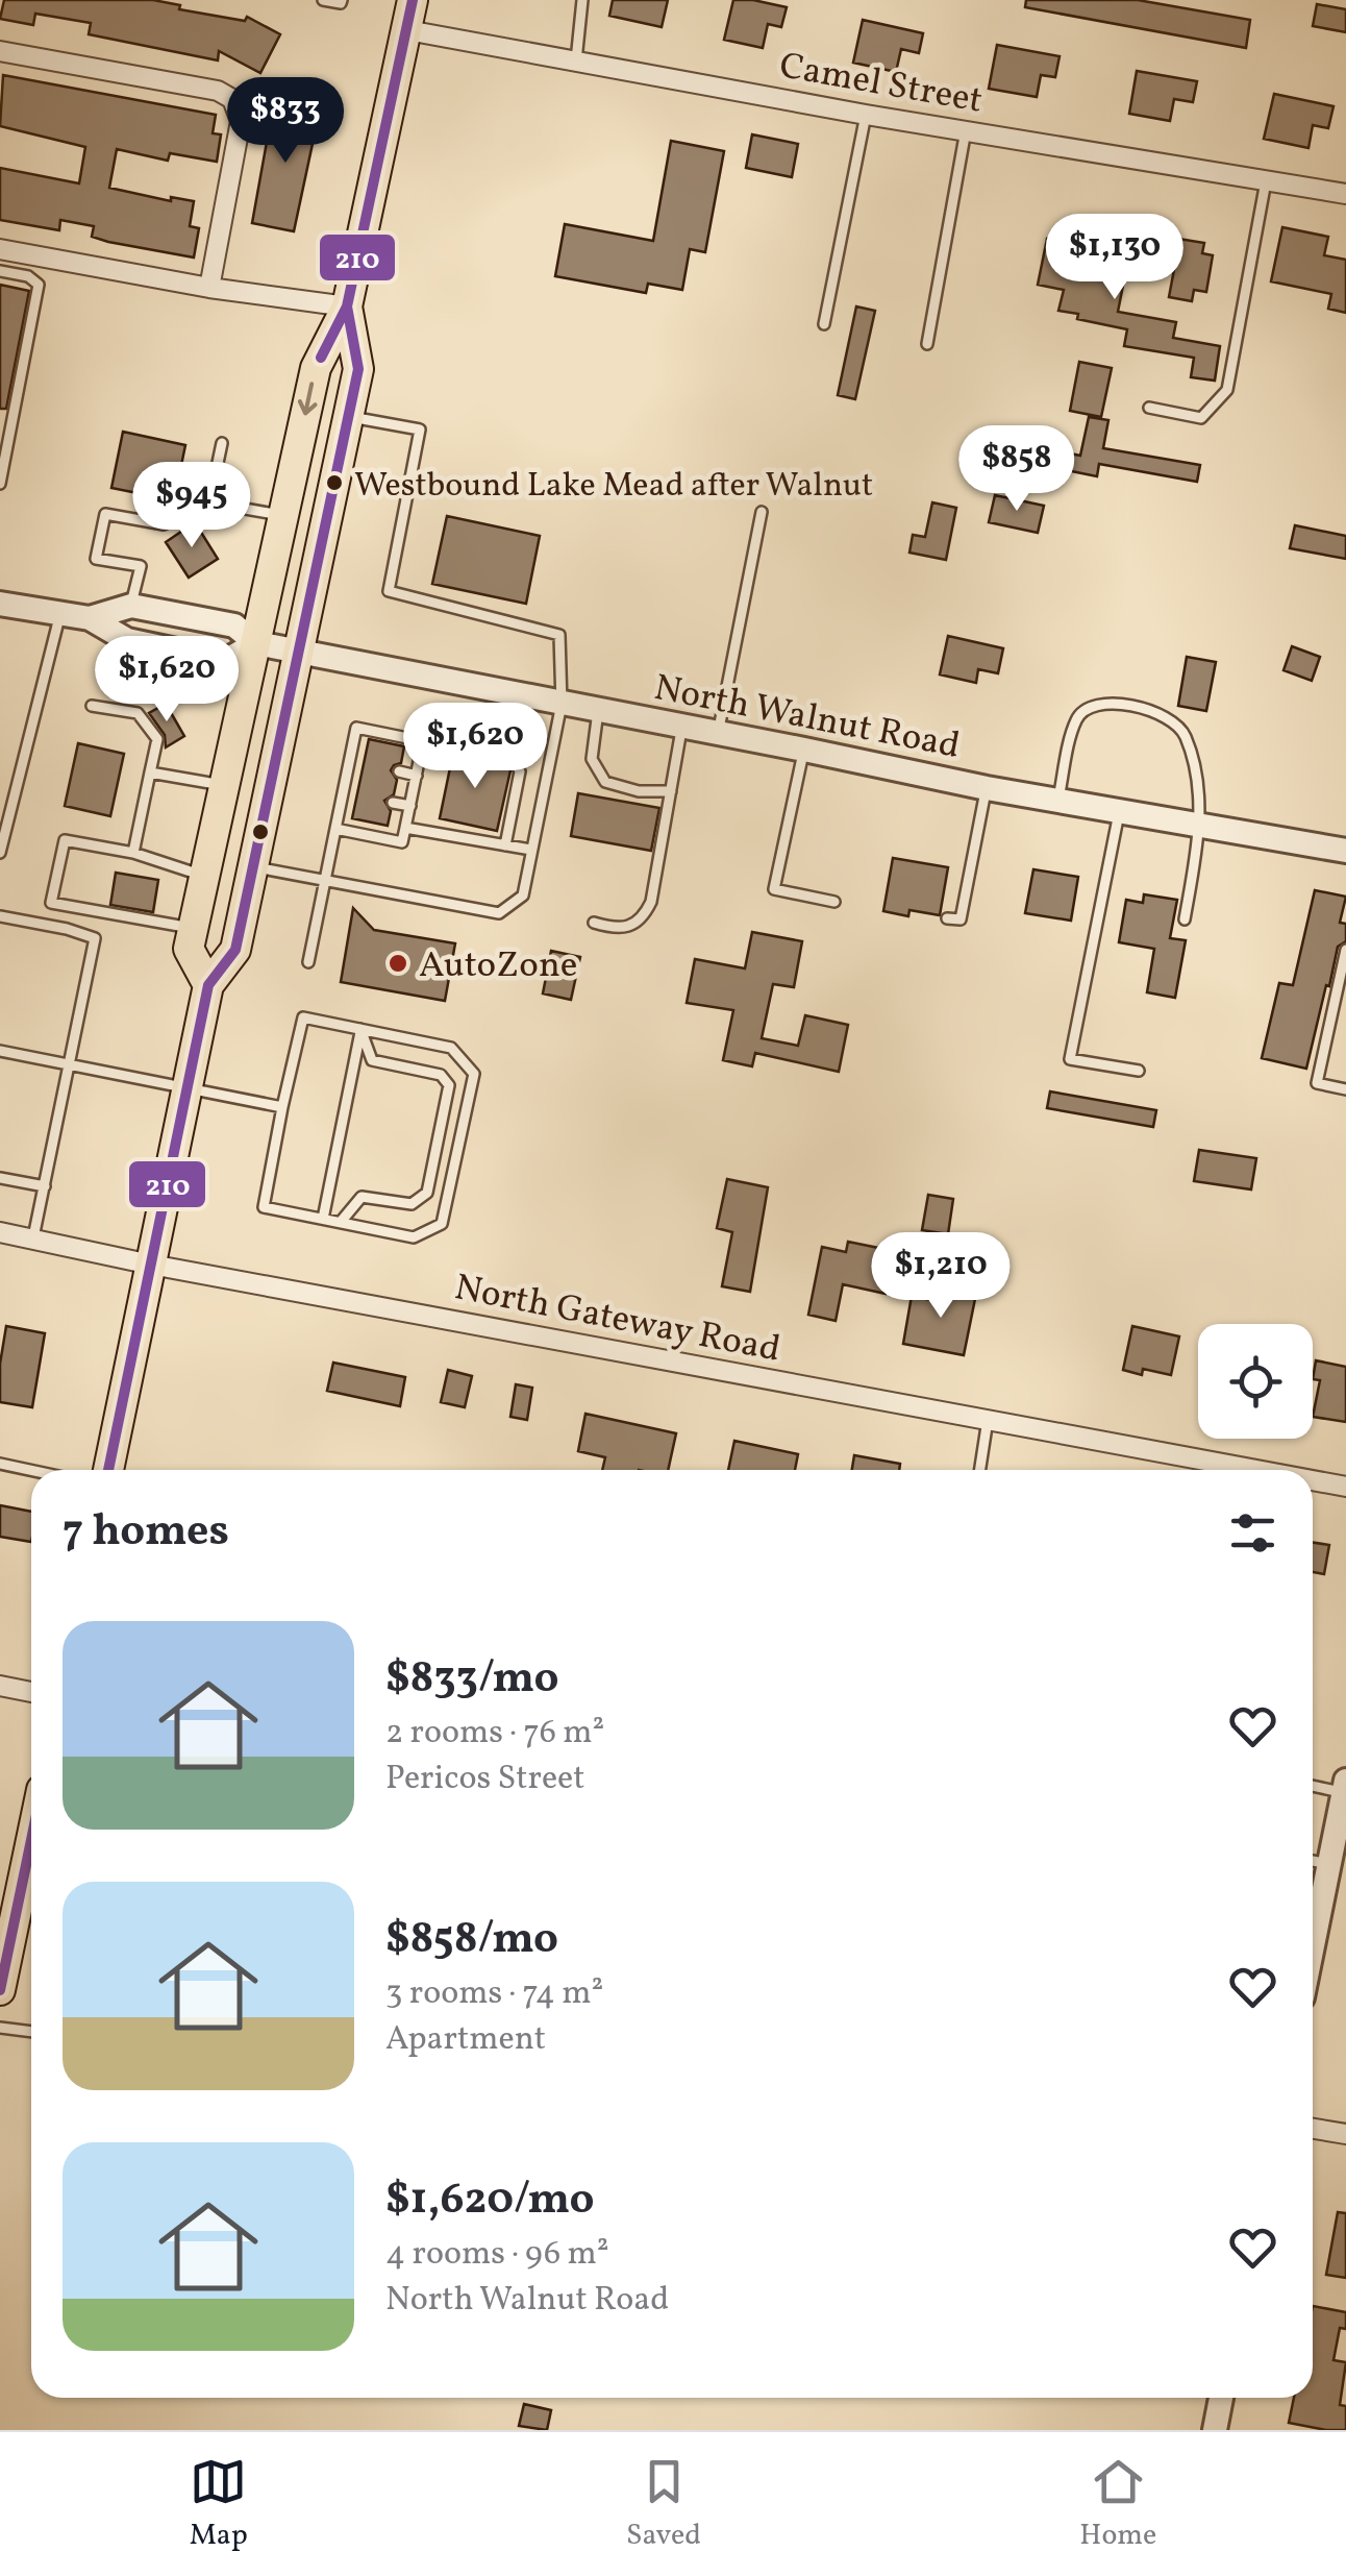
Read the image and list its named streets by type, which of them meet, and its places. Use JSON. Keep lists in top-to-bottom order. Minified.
{"streets":{"street":["Camel Street","North Walnut Road","North Gateway Road"]},"places":["Westbound Lake Mead after Walnut","AutoZone"],"lines":["transit line 210"],"page":{"price":["$833","$1,130","$858","$945","$1,620","$1,620","$1,210"],"heading":"7 homes","list":[{"name":"$833/mo","note":"2 rooms · 76 m² · Pericos Street"},{"name":"$858/mo","note":"3 rooms · 74 m² · Apartment"},{"name":"$1,620/mo","note":"4 rooms · 96 m² · North Walnut Road"}],"tabs":["Map","Saved","Home"]}}
